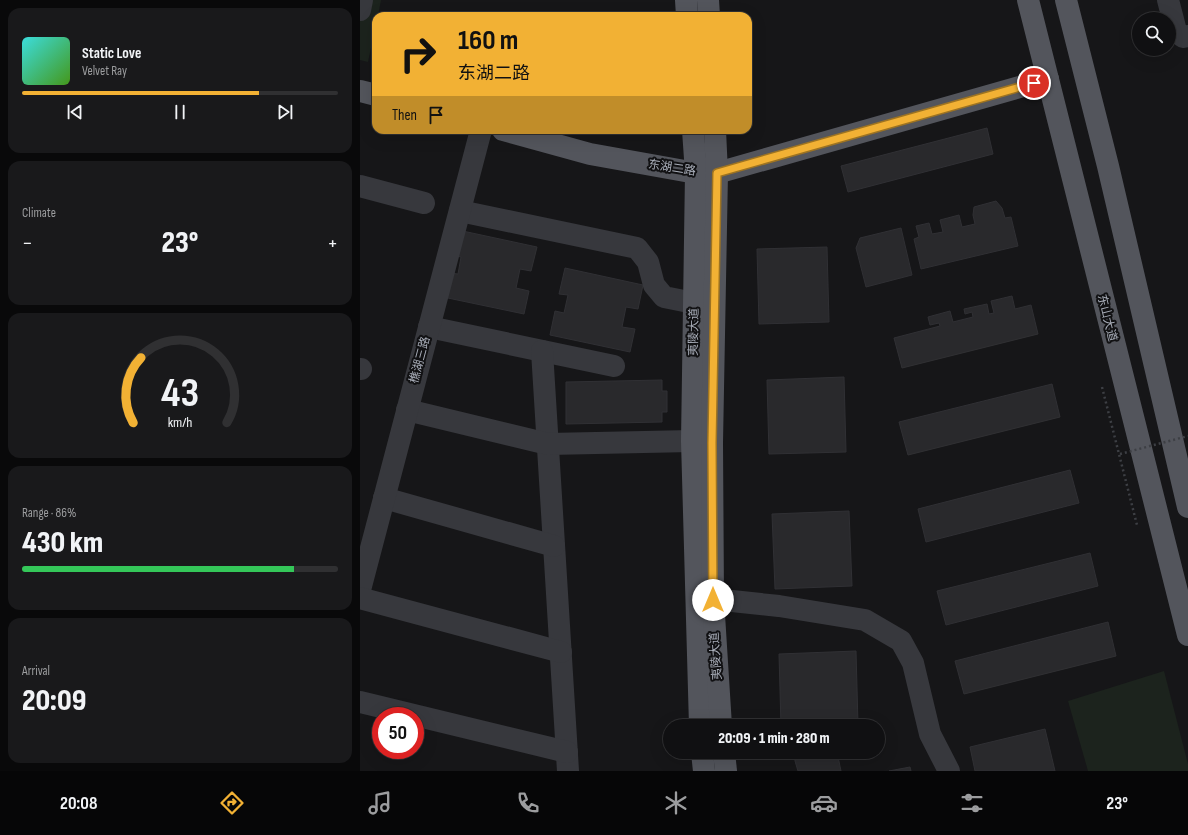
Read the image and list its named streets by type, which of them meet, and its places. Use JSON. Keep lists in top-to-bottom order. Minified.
{"streets":{"main road":["东湖二路","东山大道","夷陵大道"],"street":["樵湖三路"]},"crossings":[["东湖二路","东山大道"],["东湖二路","夷陵大道"]],"page":{"turn":["160 m","东湖二路"],"song":["Static Love","Velvet Ray"],"then":"Then","tile":["Climate",["Range · 86%","430 km"],["Arrival","20:09"]],"heat":["−","23°","+"],"limit":"50","trip":"20:09 · 1 min · 280 m","tabs":["20:08","23°"],"gauge":["43","km/h"]}}
